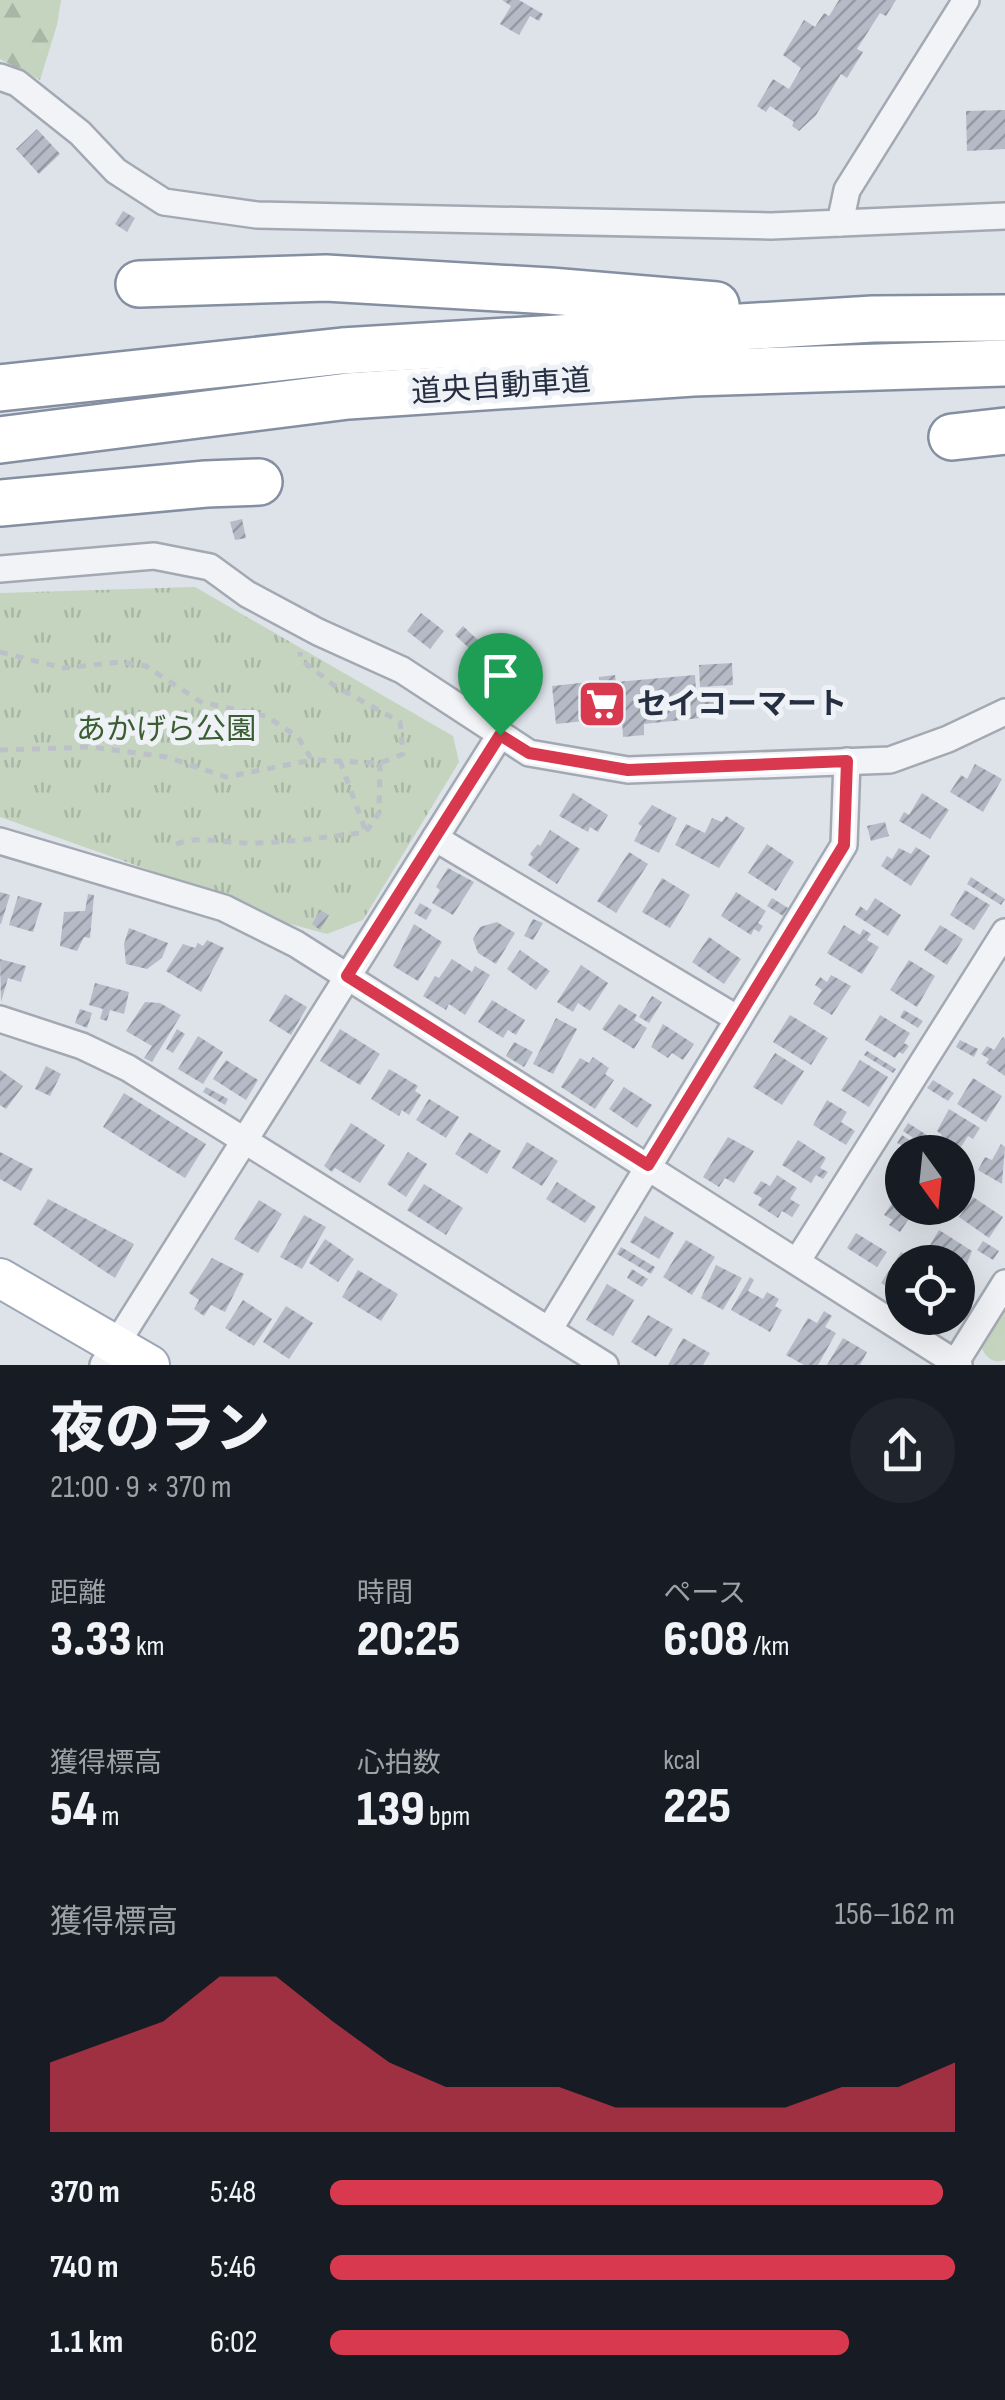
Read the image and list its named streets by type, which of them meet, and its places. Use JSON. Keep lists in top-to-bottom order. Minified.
{"streets":{"highway":["道央自動車道"]},"parks":["あかげら公園"],"places":{"supermarket":["セイコーマート"]},"north":"bottom","page":{"heading":["夜のラン","21:00 · 9 × 370 m"],"stats":[["距離","3.33 km"],["時間","20:25"],["ペース","6:08 /km"],["獲得標高","54 m"],["心拍数","139 bpm"],["kcal","225"]],"chart":["獲得標高","156–162 m"],"list":[{"name":"370 m","note":"5:48"},{"name":"740 m","note":"5:46"},{"name":"1.1 km","note":"6:02"}]}}
